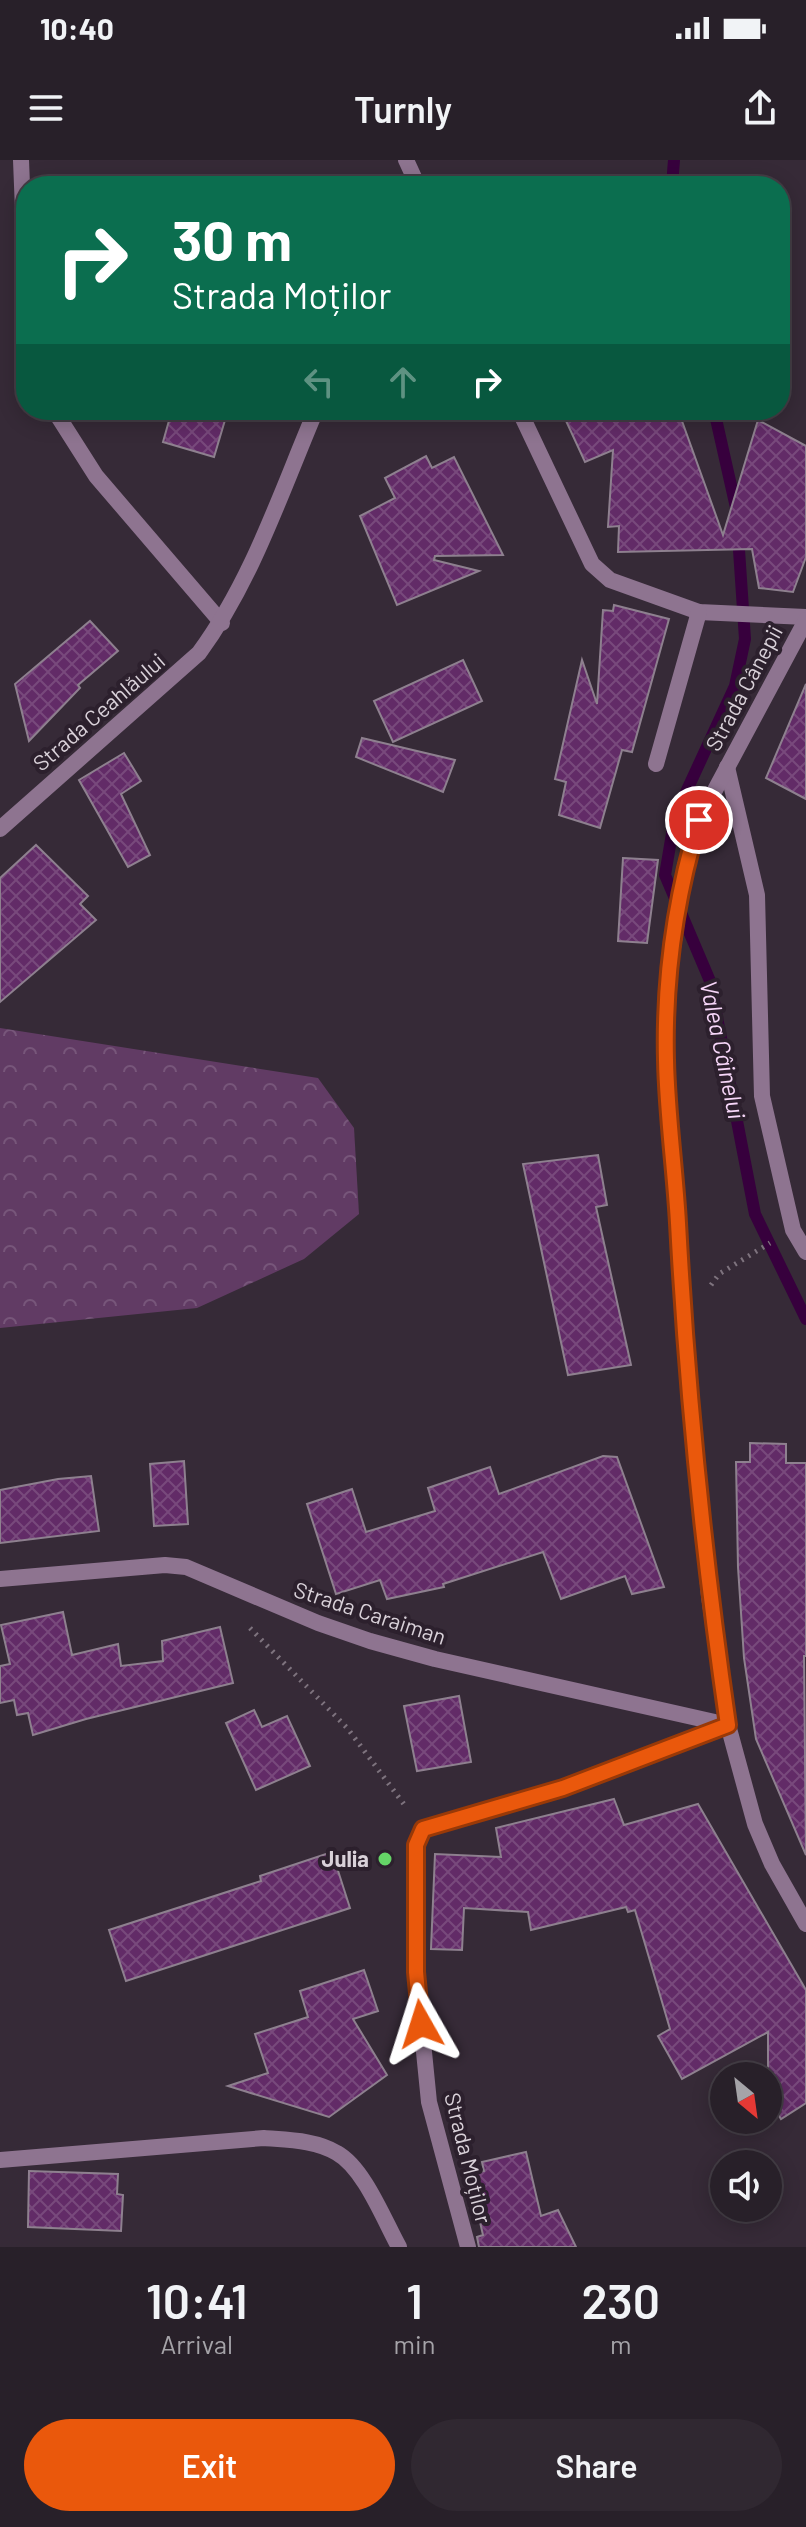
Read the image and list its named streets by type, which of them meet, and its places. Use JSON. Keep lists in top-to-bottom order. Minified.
{"streets":{"street":["Strada Cânepii","Strada Ceahlăului","Strada Caraiman","Strada Moților"]},"crossings":[["Strada Cânepii","Strada Caraiman"]],"water":["Valea Câinelui"],"places":["Julia"],"north":"bottom right","page":{"status":"10:40","header":"Turnly","turn":["30 m","Strada Moților"],"eta":["10:41","Arrival","1","min","230","m"],"buttons":["Exit","Share"]}}
